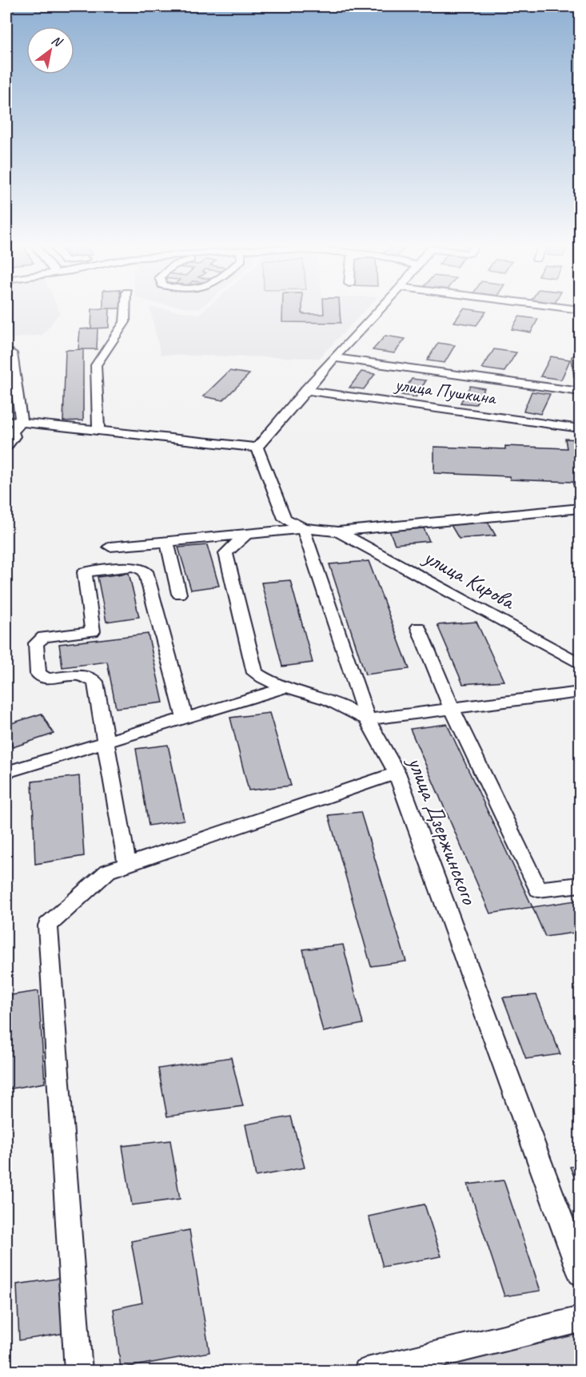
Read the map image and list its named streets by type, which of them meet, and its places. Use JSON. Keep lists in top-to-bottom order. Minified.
{"streets":{"street":["улица Пушкина","улица Кирова","улица Дзержинского"]},"north":"top right"}
